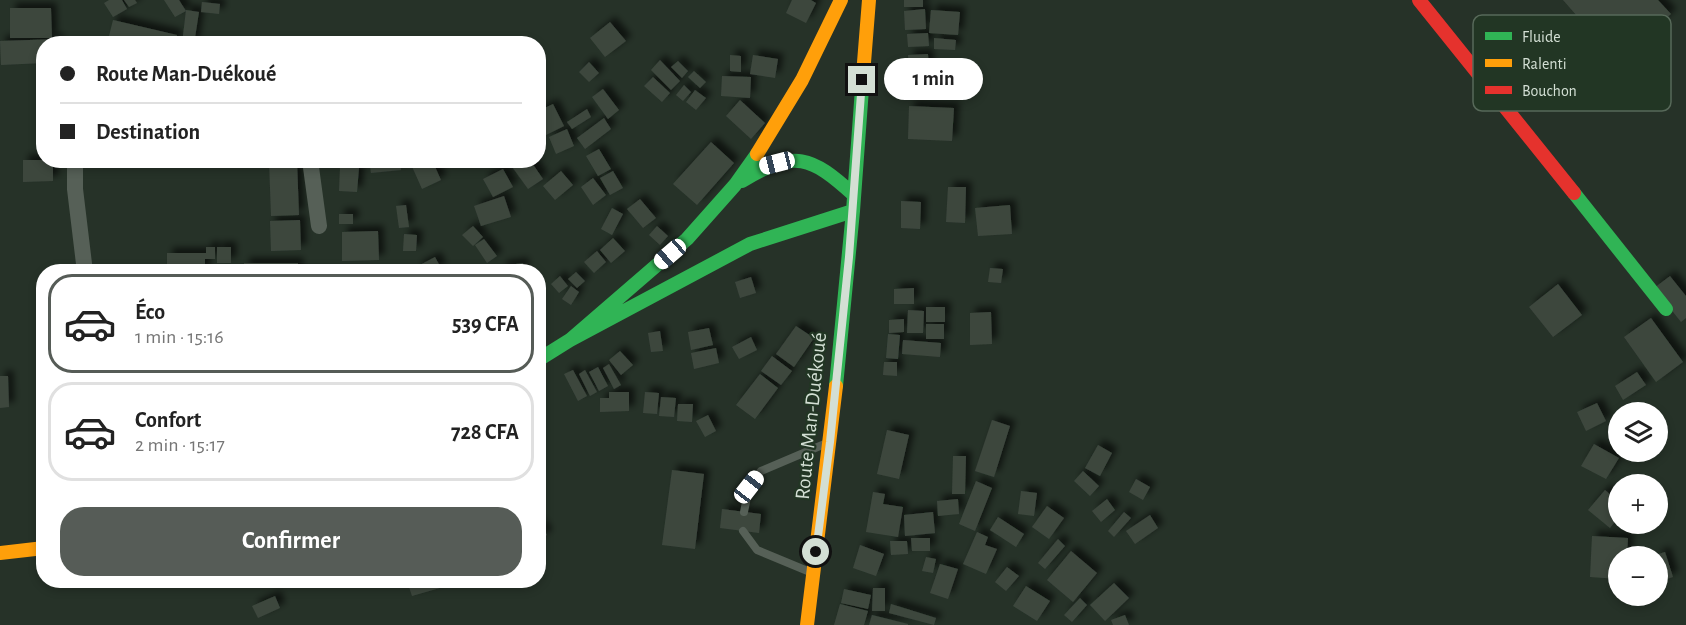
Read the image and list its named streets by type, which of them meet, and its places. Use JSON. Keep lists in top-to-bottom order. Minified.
{"streets":{"main road":["Route Man-Duékoué"]},"legend":["Fluide","Ralenti","Bouchon"],"page":{"banner":["Route Man-Duékoué","Destination"],"bubble":"1 min","list":[{"name":"Éco","note":"1 min · 15:16","value":"539 CFA"},{"name":"Confort","note":"2 min · 15:17","value":"728 CFA"}],"map_buttons":["+","−"],"buttons":"Confirmer"}}
